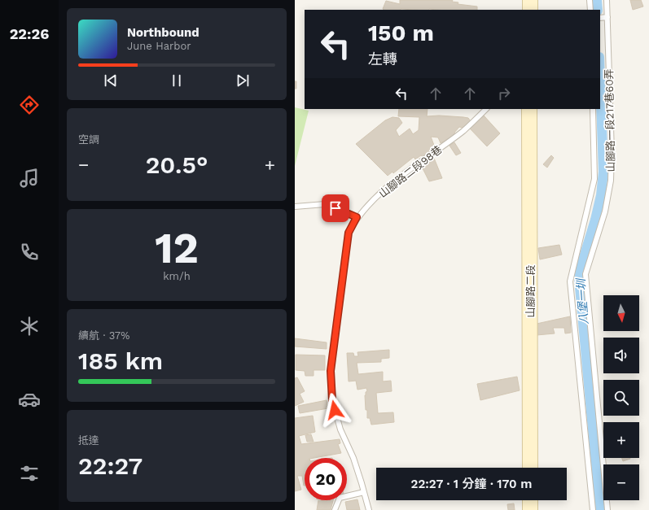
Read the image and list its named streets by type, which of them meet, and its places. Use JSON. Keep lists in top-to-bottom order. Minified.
{"streets":{"main road":["山腳路二段"],"lane":["山腳路一段217巷60弄","山腳路二段98巷"]},"water":["八堡一圳"],"north":"bottom","page":{"tabs":"22:26","turn":["150 m","左轉"],"song":["Northbound","June Harbor"],"tile":["空調",["12","km/h"],["續航 · 37%","185 km"],["抵達","22:27"]],"heat":["−","20.5°","+"],"map_buttons":["+","−"],"limit":"20","trip":"22:27 · 1 分鐘 · 170 m"}}
